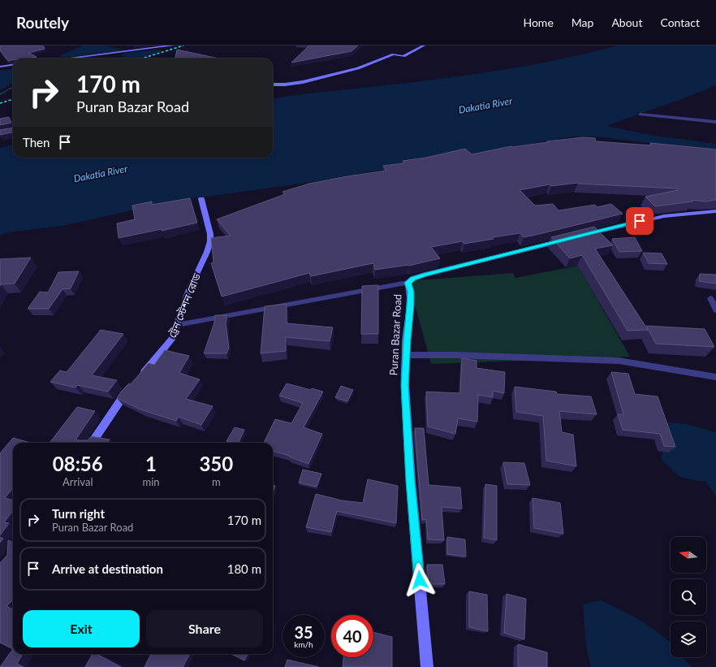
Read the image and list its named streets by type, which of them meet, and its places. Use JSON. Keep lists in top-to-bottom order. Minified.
{"streets":{"street":["ট্রেন স্টেশন রোড","Puran Bazar Road"]},"water":["Dakatia River"],"north":"left","page":{"header":"Routely","nav":["Home","Map","About","Contact"],"turn":["170 m","Puran Bazar Road"],"then":"Then","eta":["08:56","Arrival","1","min","350","m"],"list":[{"name":"Turn right","note":"Puran Bazar Road","value":"170 m"},{"name":"Arrive at destination","value":"180 m"}],"buttons":["Exit","Share"],"speed":"35 km/h","limit":"40"}}
